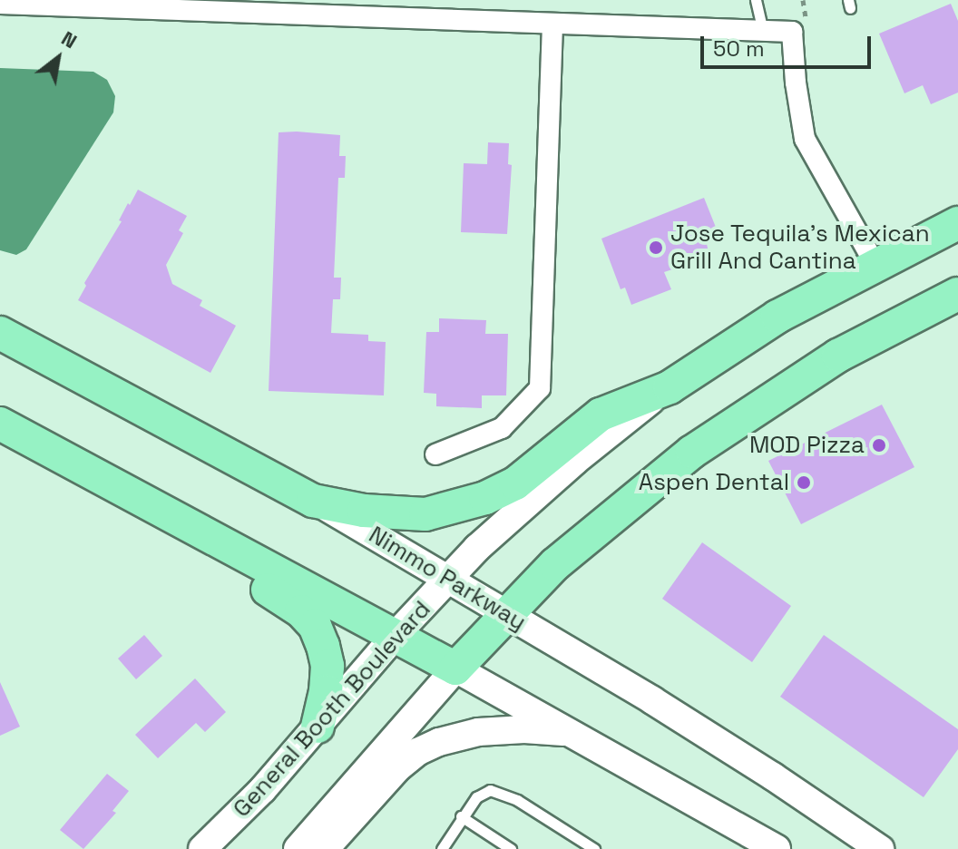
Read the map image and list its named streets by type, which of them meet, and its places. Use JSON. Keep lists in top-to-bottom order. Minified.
{"streets":{"highway":["Nimmo Parkway","General Booth Boulevard"]},"crossings":[["Nimmo Parkway","General Booth Boulevard"]],"places":["Jose Tequila's Mexican Grill And Cantina","MOD Pizza","Aspen Dental"],"scale_bar":"50 m","north":"top right"}
